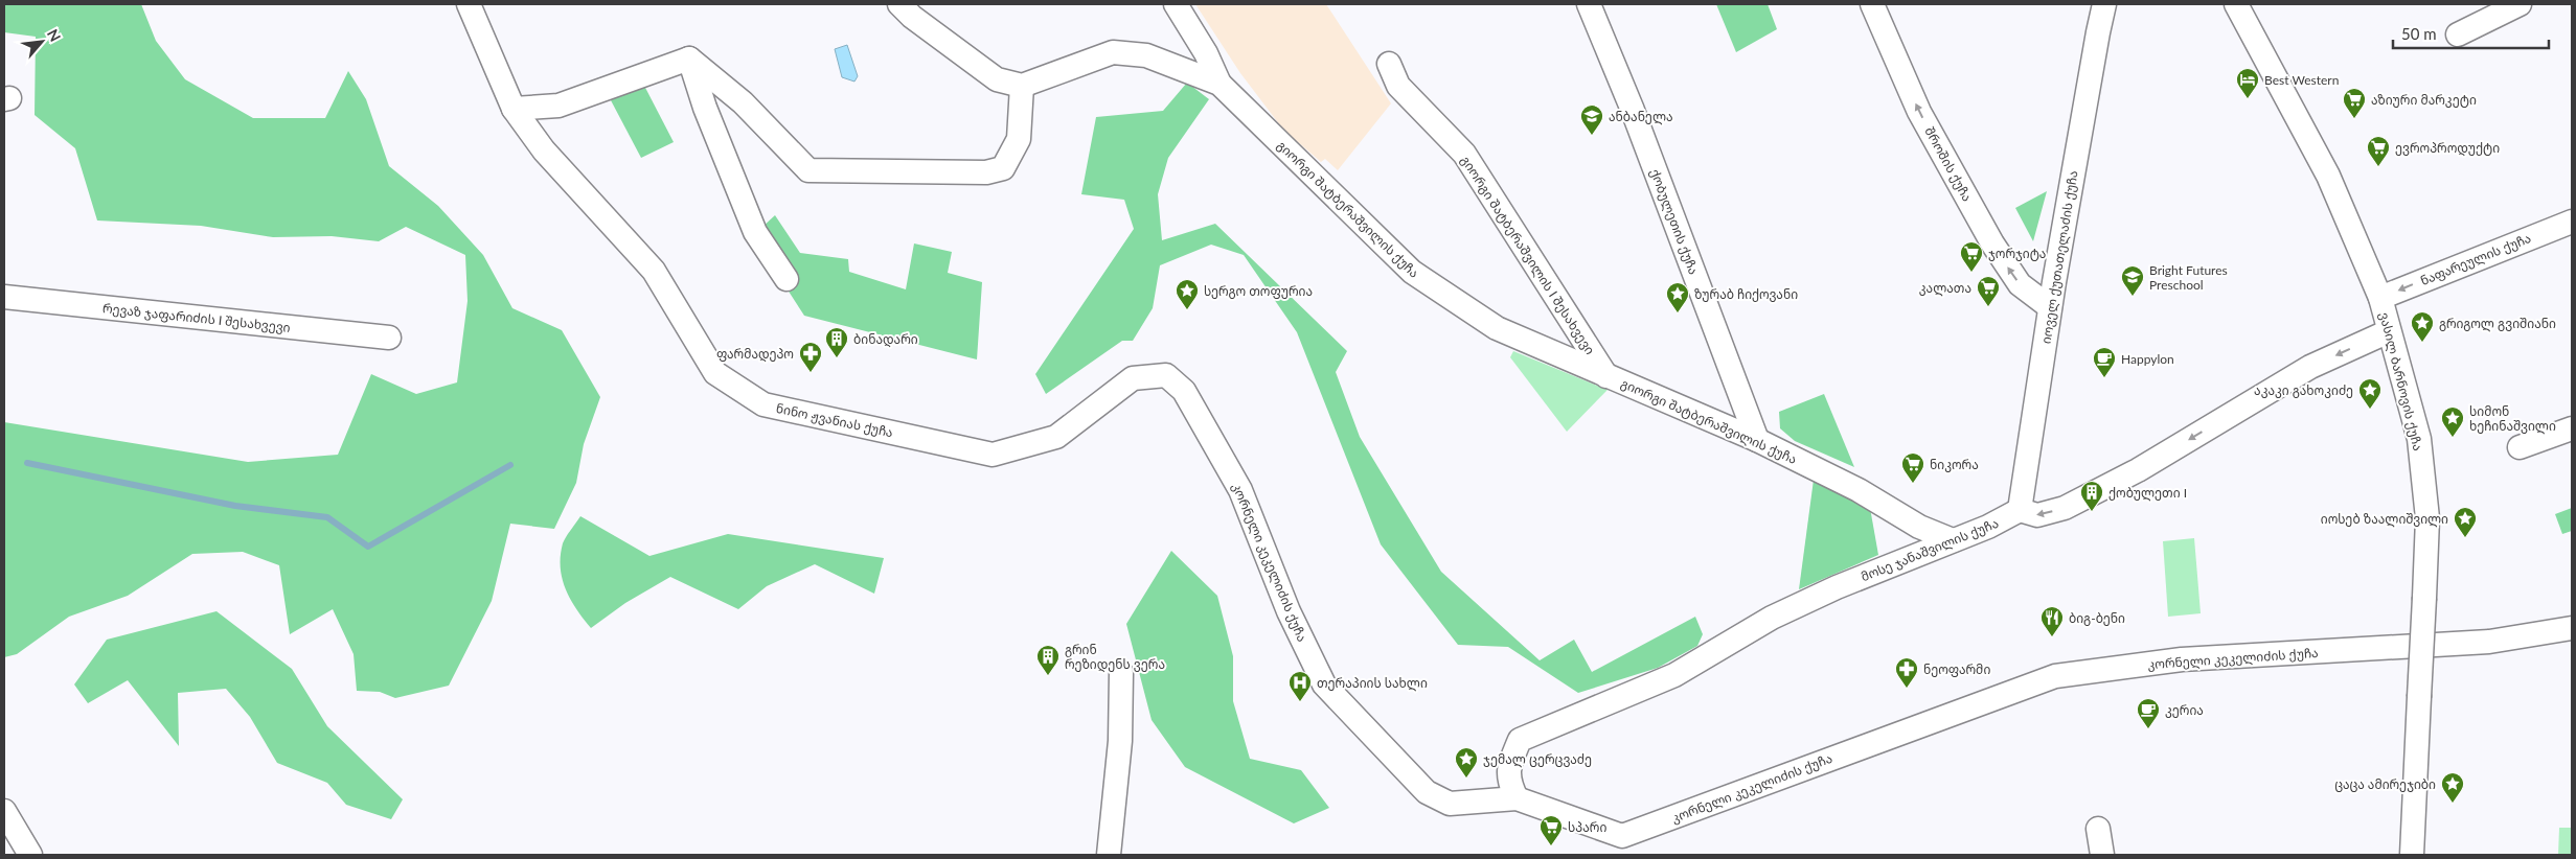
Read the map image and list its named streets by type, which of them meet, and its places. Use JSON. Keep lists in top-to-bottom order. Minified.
{"streets":{"street":["შროშის ქუჩა","გიორგი შატბერაშვილის ქუჩა","ქობულეთის ქუჩა","გიორგი შატბერაშვილის I შესახვევი","იოველ ქუთათელაძის ქუჩა","ნაფარეულის ქუჩა","რევაზ ჯაფარიძის I შესახვევი","ვასილ ბარნოვის ქუჩა","ნინო ჟვანიას ქუჩა","მოსე ჯანაშვილის ქუჩა","კორნელი კეკელიძის ქუჩა"]},"crossings":[["შროშის ქუჩა","იოველ ქუთათელაძის ქუჩა"],["გიორგი შატბერაშვილის ქუჩა","ქობულეთის ქუჩა"],["გიორგი შატბერაშვილის ქუჩა","გიორგი შატბერაშვილის I შესახვევი"],["გიორგი შატბერაშვილის ქუჩა","მოსე ჯანაშვილის ქუჩა"],["იოველ ქუთათელაძის ქუჩა","მოსე ჯანაშვილის ქუჩა"],["ნაფარეულის ქუჩა","ვასილ ბარნოვის ქუჩა"],["ნინო ჟვანიას ქუჩა","კორნელი კეკელიძის ქუჩა"],["მოსე ჯანაშვილის ქუჩა","კორნელი კეკელიძის ქუჩა"]],"one_way":["შროშის ქუჩა","ნაფარეულის ქუჩა"],"places":{"hotel":["Best Western"],"supermarket":["აზიური მარკეტი","ევროპროდუქტი","ჯორჯიტა","კალათა","ნიკორა","სპარი"],"school or university":["ანბანელა","Bright Futures Preschool"],"place":["სერგო თოფურია","ზურაბ ჩიქოვანი","გრიგოლ გვიშიანი","აკაკი გახოკიძე","სიმონ ხეჩინაშვილი","იოსებ ზაალიშვილი","ჯემალ ცერცვაძე","ცაცა ამირეჯიბი"],"building":["ბინადარი","ქობულეთი I","გრინ რეზიდენს ვერა"],"pharmacy":["ფარმადეპო","ნეოფარმი"],"cafe":["Happylon","კერია"],"restaurant":["ბიგ-ბენი"],"hospital":["თერაპიის სახლი"]},"scale_bar":"50 m","north":"top right"}
